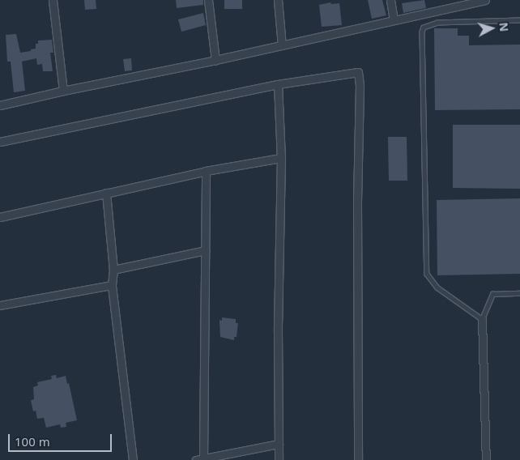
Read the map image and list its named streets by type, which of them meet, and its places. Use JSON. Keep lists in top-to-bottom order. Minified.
{"scale_bar":"100 m","north":"right"}
